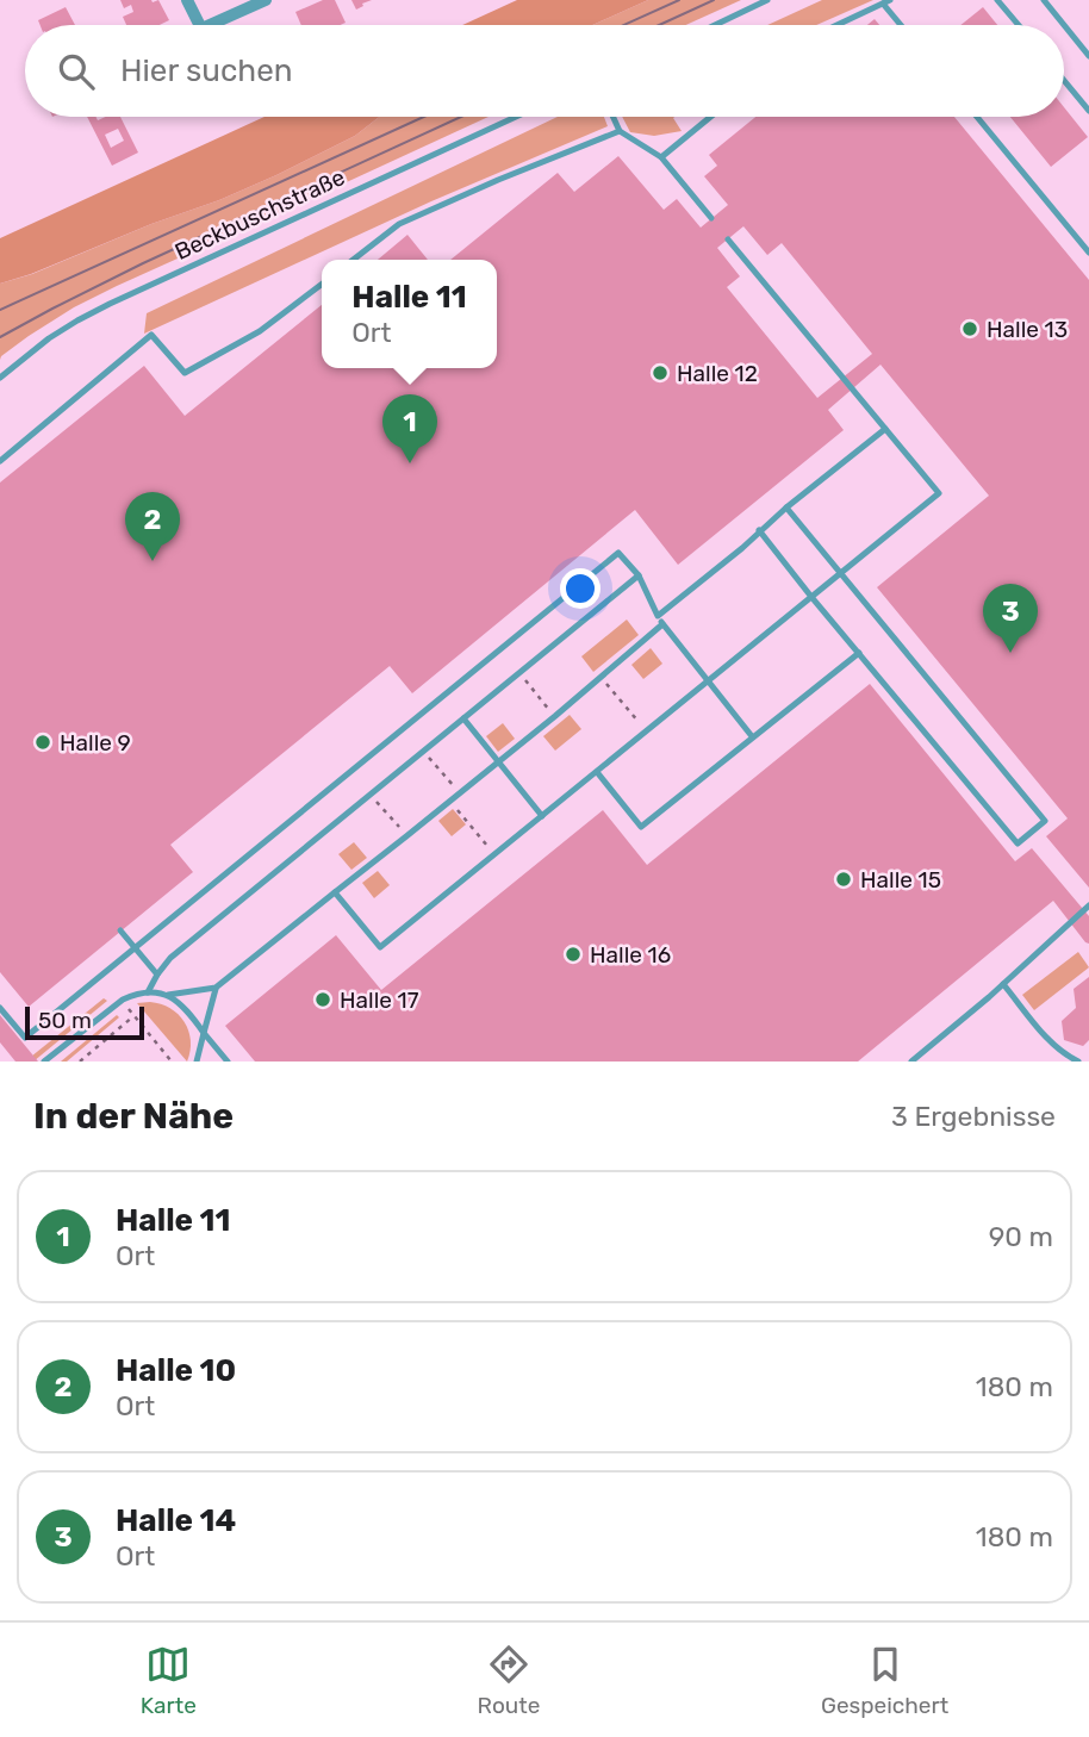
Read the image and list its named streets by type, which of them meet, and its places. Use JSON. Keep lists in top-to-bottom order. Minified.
{"streets":{"lane":["Beckbuschstraße"]},"places":["Halle 13","Halle 12","Halle 9","Halle 15","Halle 16","Halle 17"],"scale_bar":"50 m","page":{"search":"Hier suchen","popup":["Halle 11","Ort"],"pins":["1","2","3"],"scale":"50 m","heading":["In der Nähe","3 Ergebnisse"],"list":[{"mark":"1","name":"Halle 11","note":"Ort","value":"90 m"},{"mark":"2","name":"Halle 10","note":"Ort","value":"180 m"},{"mark":"3","name":"Halle 14","note":"Ort","value":"180 m"}],"nav":["Karte","Route","Gespeichert"]}}
